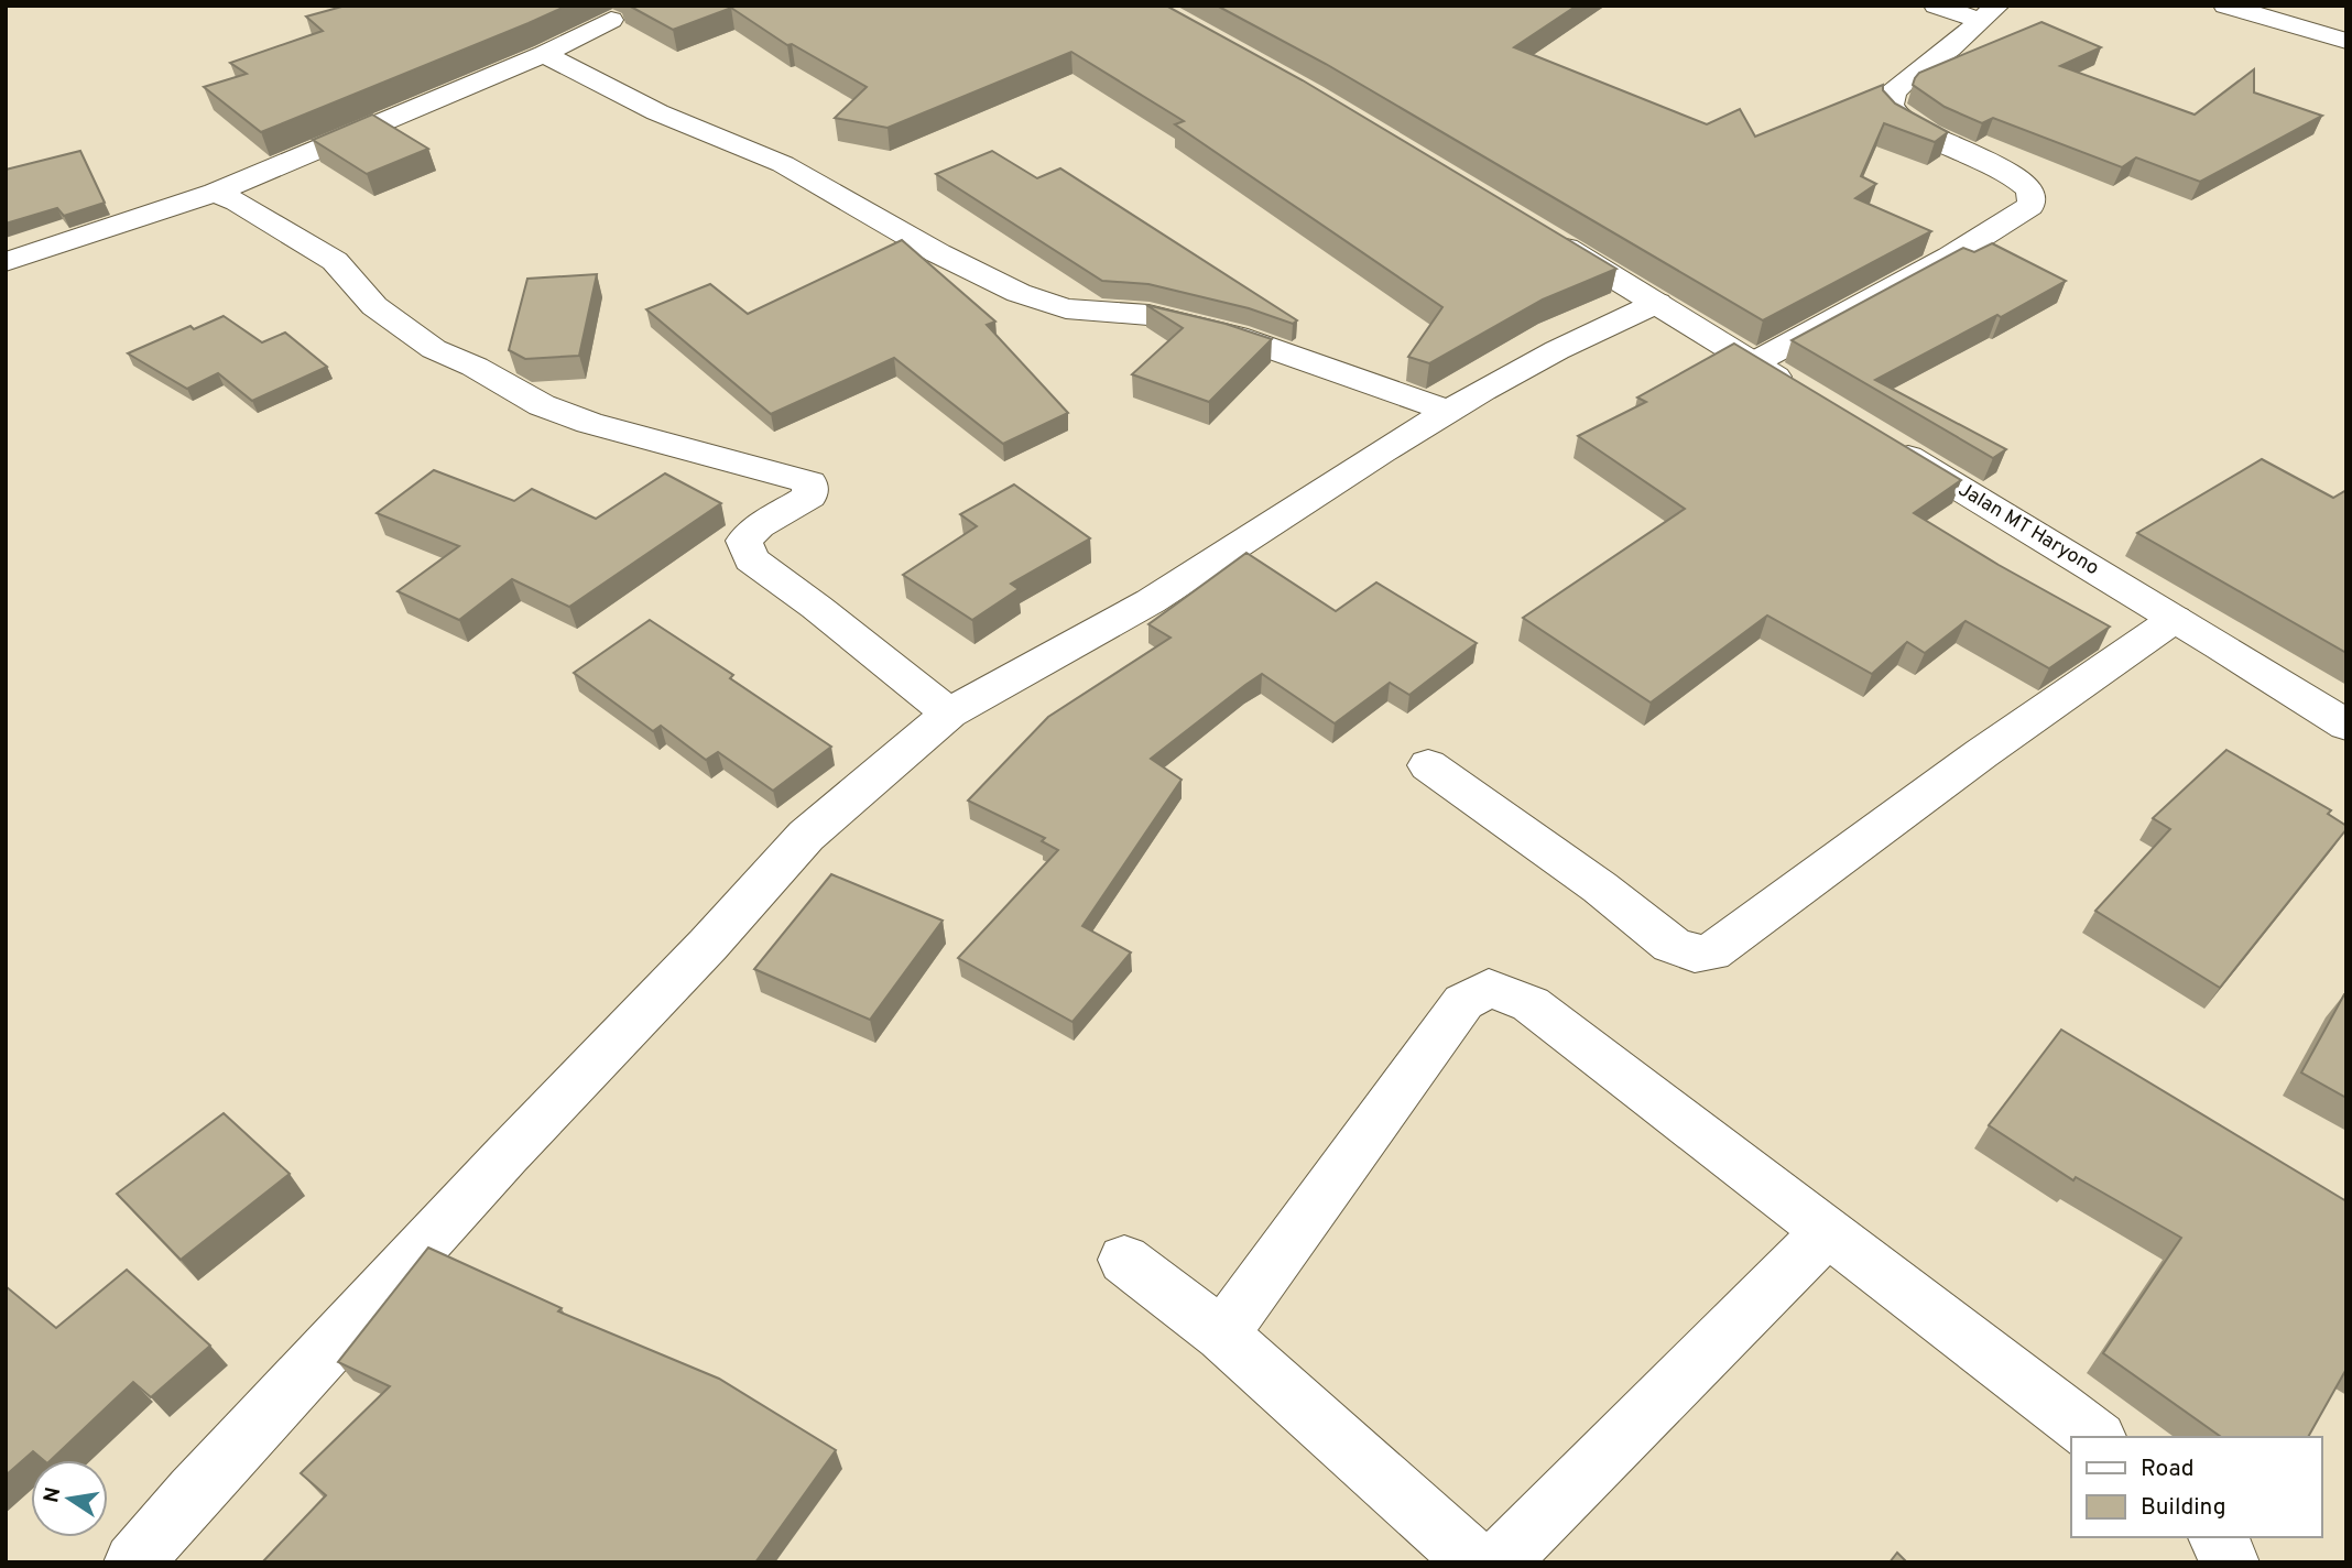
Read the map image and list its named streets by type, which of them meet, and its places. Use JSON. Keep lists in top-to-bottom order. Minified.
{"streets":{"street":["Jalan MT Haryono"]},"legend":["Road","Building"],"north":"left"}
